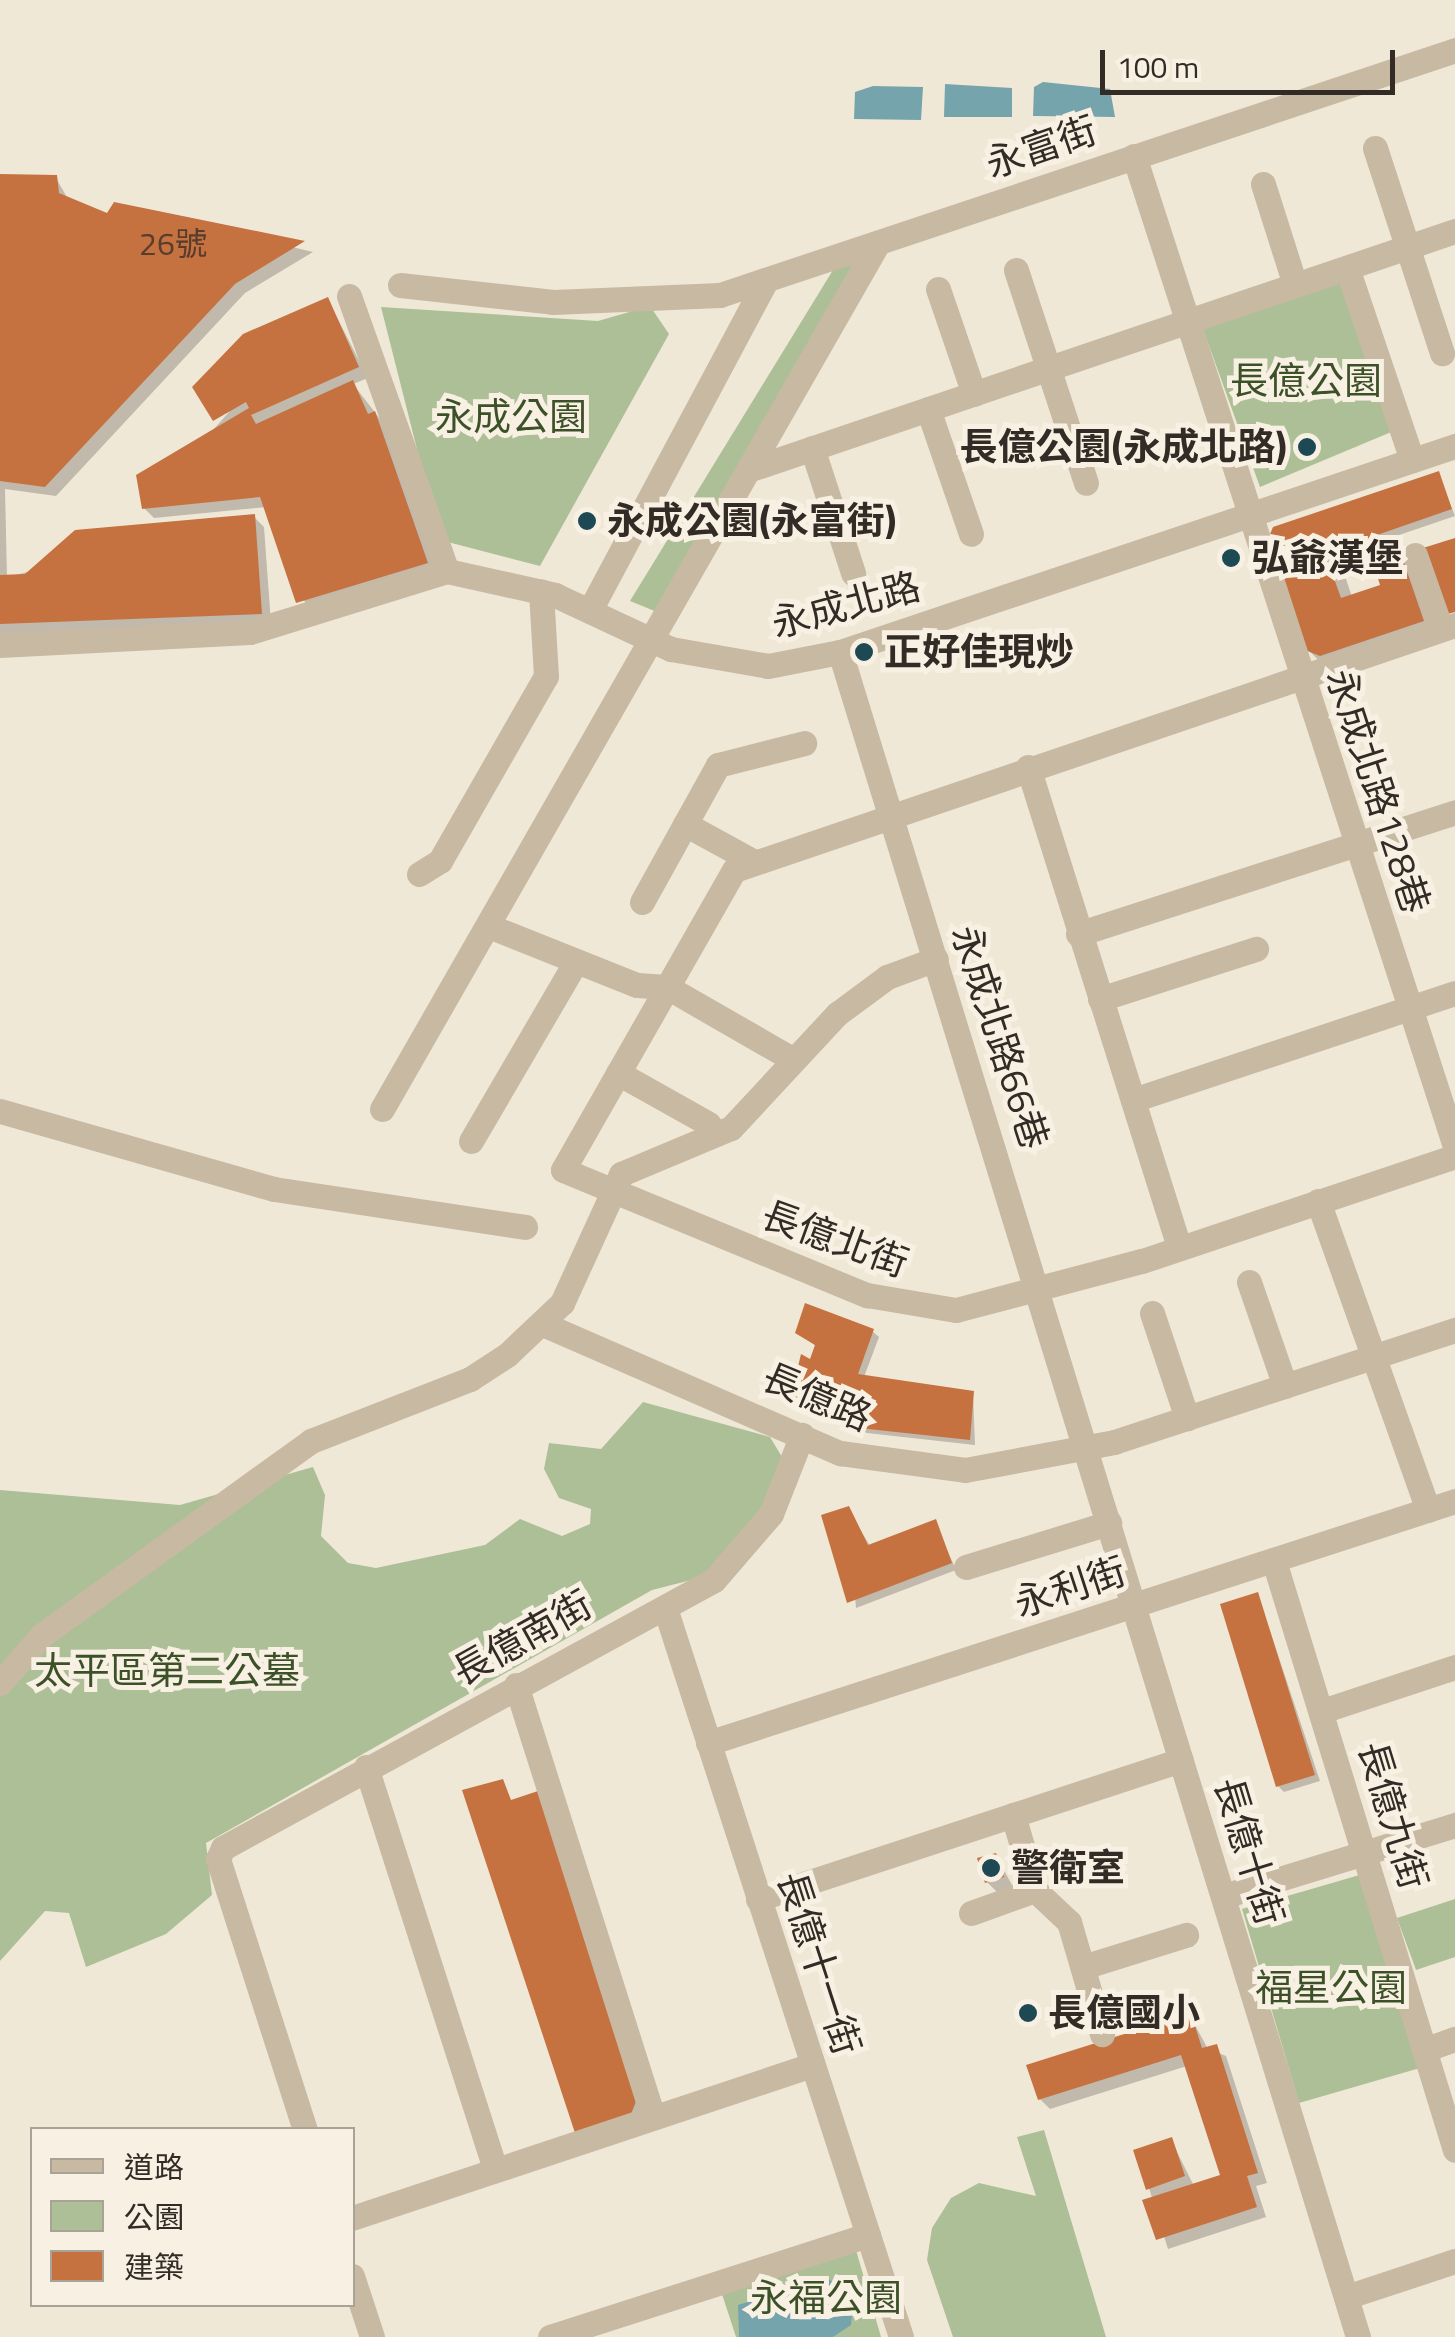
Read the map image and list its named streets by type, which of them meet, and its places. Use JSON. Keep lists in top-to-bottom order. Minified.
{"streets":{"street":["永富街","永成北路","永成北路128巷","永成北路66巷","長億北街","長億路","永利街","長億南街","長億九街","長億十街","長億十一街"]},"crossings":[["永富街","永成北路128巷"],["永成北路","永成北路128巷"],["永成北路","永成北路66巷"],["永成北路66巷","長億北街"],["永成北路66巷","長億路"],["永成北路66巷","長億十街"],["長億路","長億南街"],["長億路","長億十街"],["永利街","長億九街"],["永利街","長億十街"],["永利街","長億十一街"],["長億南街","長億十一街"]],"parks":["長億公園","永成公園","太平區第二公墓","福星公園","永福公園"],"places":["長億公園(永成北路)","永成公園(永富街)","弘爺漢堡","正好佳現炒","警衛室","長億國小"],"house_numbers":["26號"],"legend":["道路","公園","建築"],"scale_bar":"100 m"}
